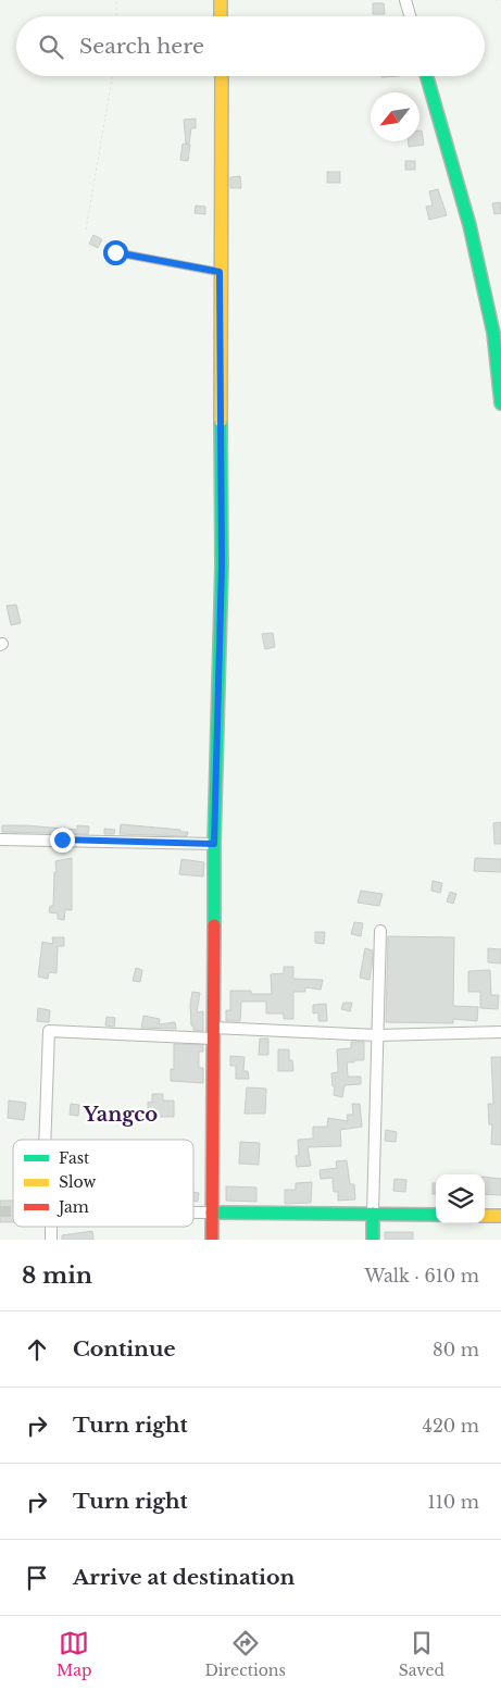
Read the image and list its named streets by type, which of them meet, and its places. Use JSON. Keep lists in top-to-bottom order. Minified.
{"districts":["Yangco"],"legend":["Fast","Slow","Jam"],"north":"bottom left","page":{"search":"Search here","heading":["8 min","Walk · 610 m"],"list":[["Continue","80 m"],["Turn right","420 m"],["Turn right","110 m"],"Arrive at destination"],"nav":["Map","Directions","Saved"]}}
